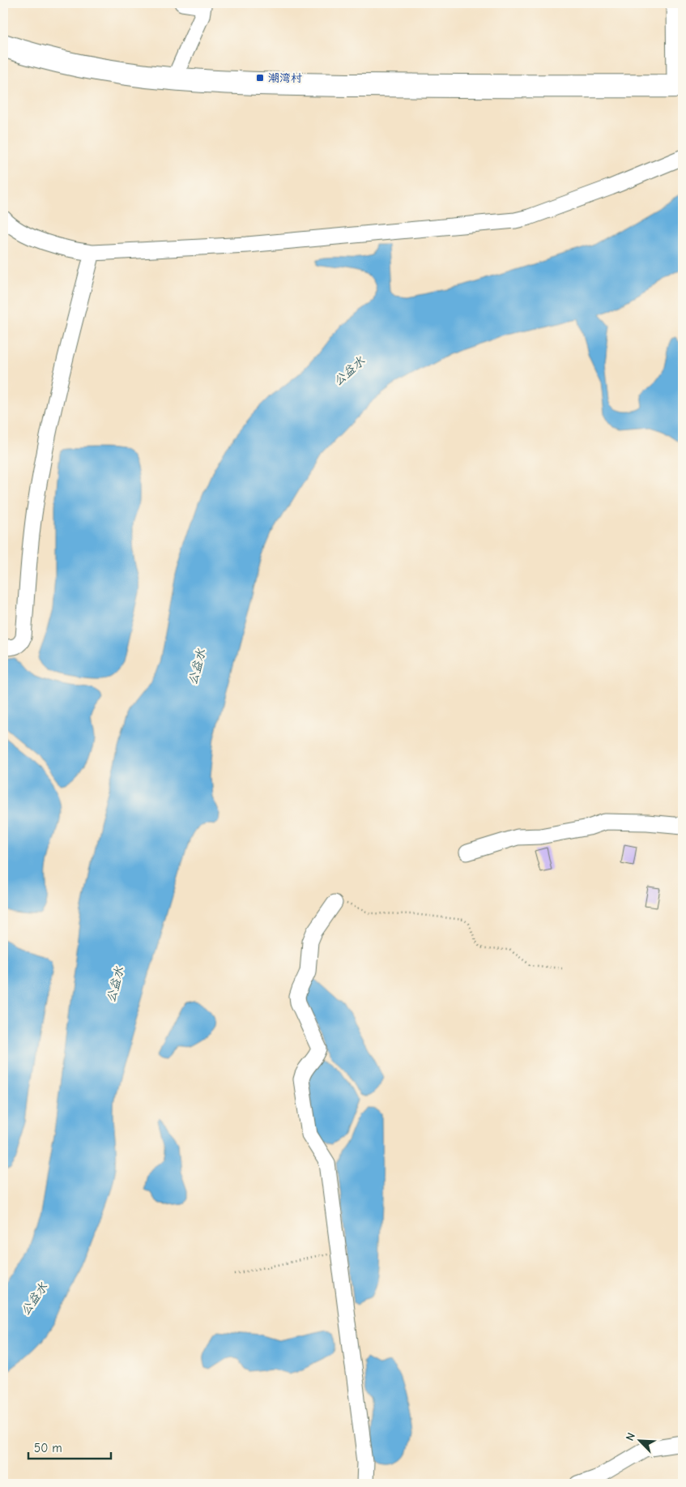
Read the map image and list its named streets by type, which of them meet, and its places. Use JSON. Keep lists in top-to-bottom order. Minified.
{"water":["公益水"],"places":{"transit":["潮湾村"]},"scale_bar":"50 m","north":"top left"}
